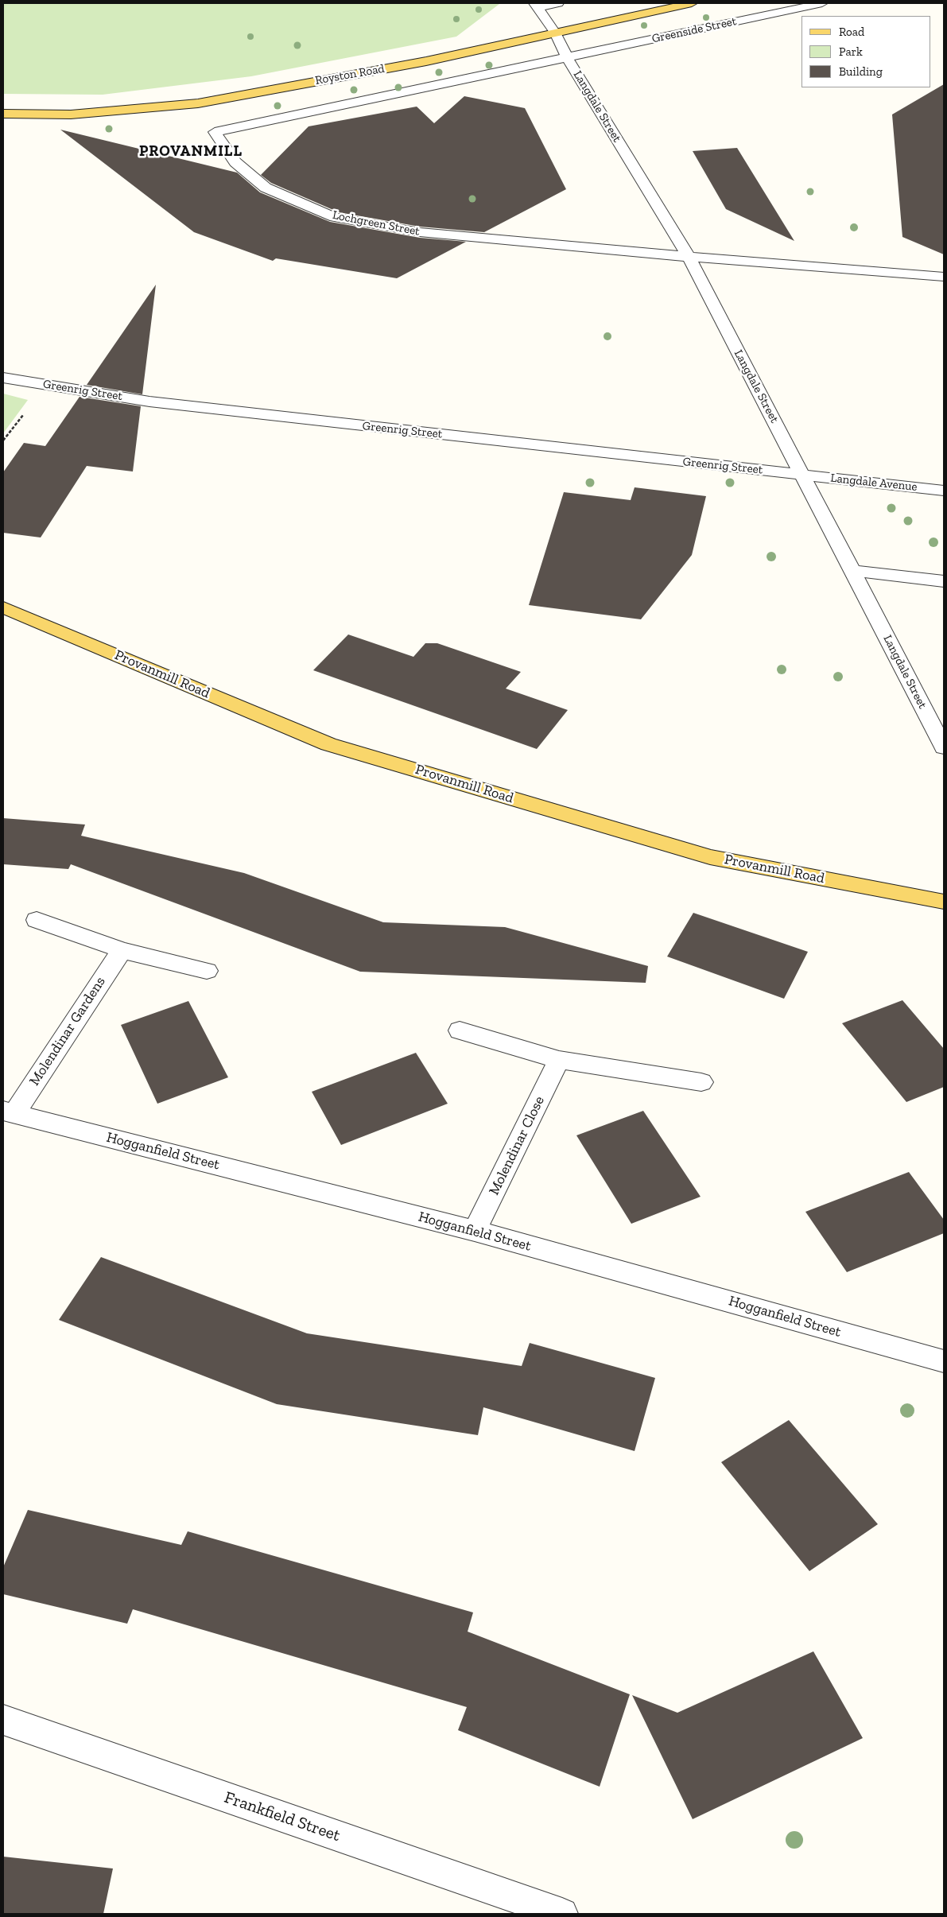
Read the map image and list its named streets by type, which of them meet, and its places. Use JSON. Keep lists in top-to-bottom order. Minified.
{"streets":{"main road":["Royston Road","Provanmill Road"],"street":["Greenside Street","Langdale Street","Lochgreen Street","Greenrig Street","Langdale Avenue","Molendinar Gardens","Molendinar Close","Hogganfield Street","Frankfield Street"]},"crossings":[["Greenside Street","Langdale Street"],["Greenside Street","Lochgreen Street"],["Royston Road","Langdale Street"],["Langdale Street","Lochgreen Street"],["Langdale Street","Greenrig Street"],["Langdale Street","Langdale Avenue"],["Greenrig Street","Langdale Avenue"],["Molendinar Gardens","Hogganfield Street"],["Molendinar Close","Hogganfield Street"]],"districts":["PROVANMILL"],"legend":["Road","Park","Building"]}
